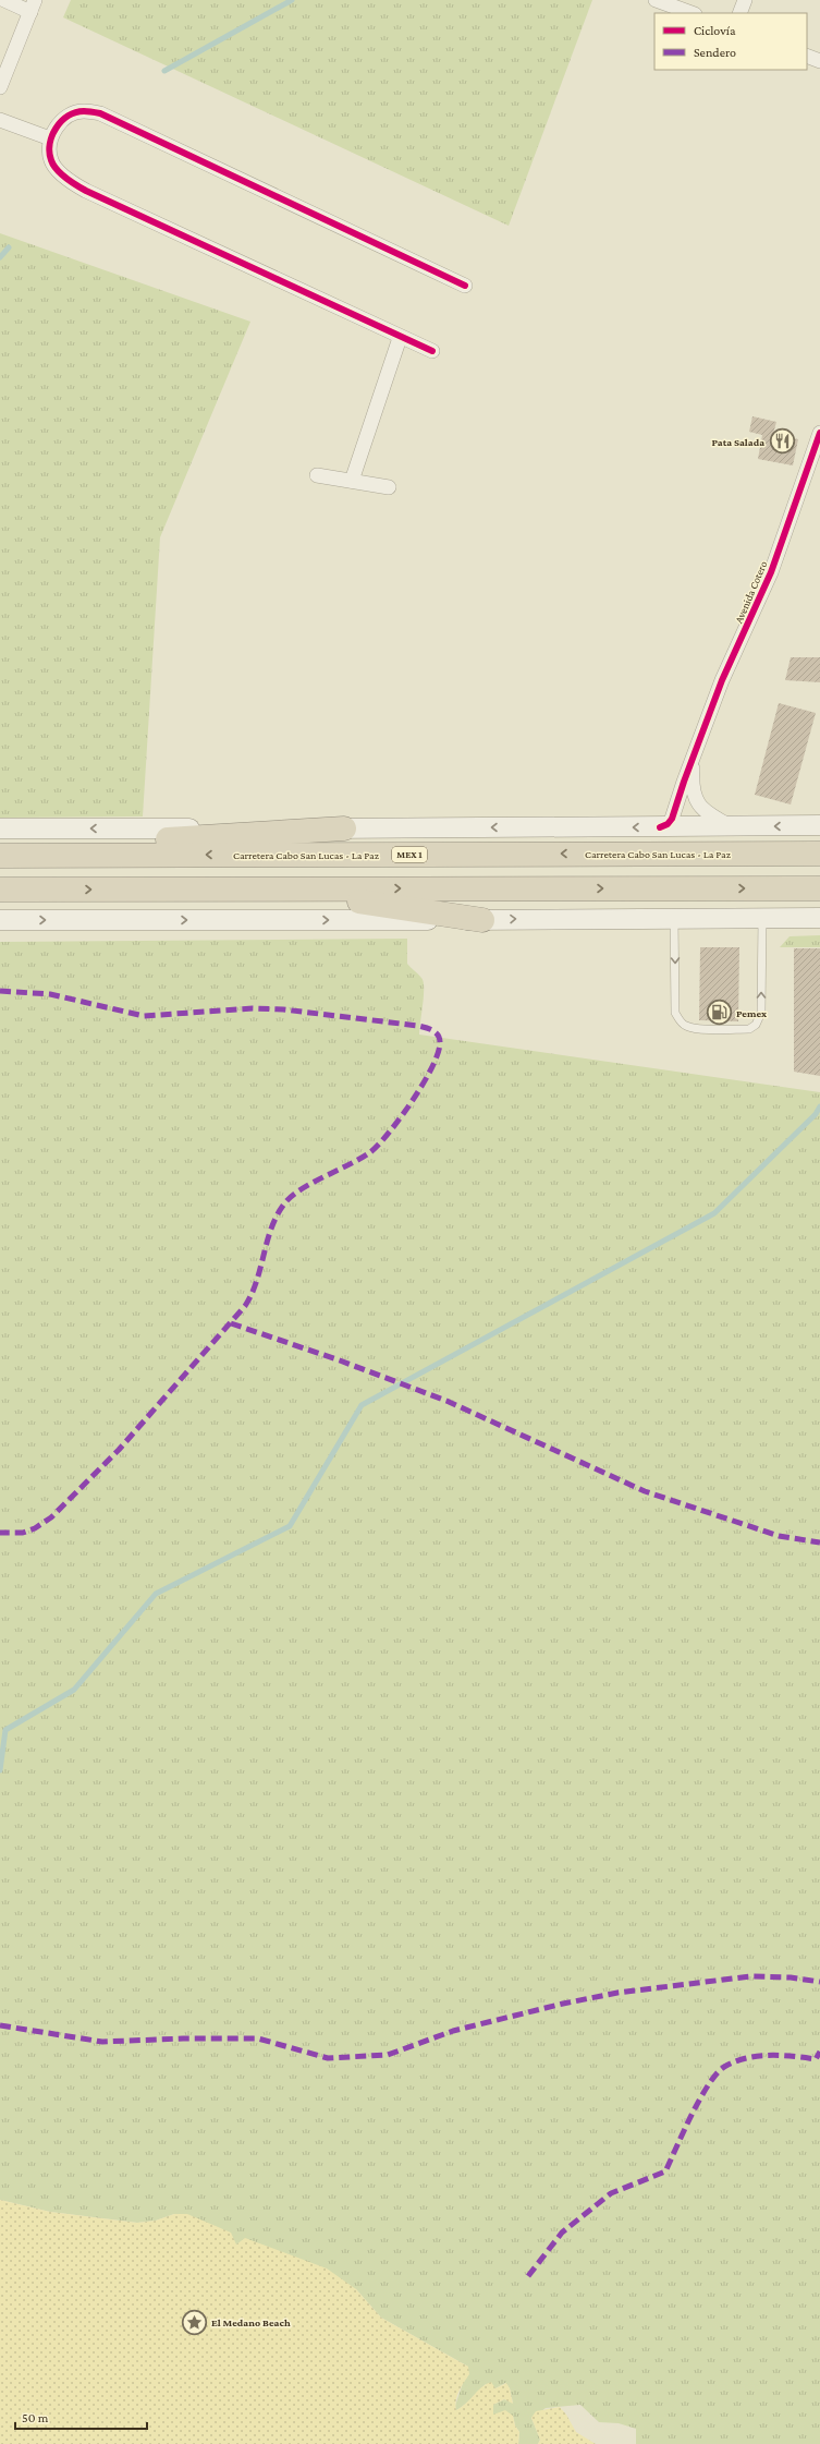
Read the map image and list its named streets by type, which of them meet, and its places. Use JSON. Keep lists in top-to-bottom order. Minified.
{"streets":{"highway":["Carretera Cabo San Lucas - La Paz","MEX 1"],"street":["Avenida Cotero"]},"places":{"restaurant":["Pata Salada"],"fuel station":["Pemex"],"place":["El Medano Beach"]},"legend":["Ciclovía","Sendero"],"scale_bar":"50 m"}
